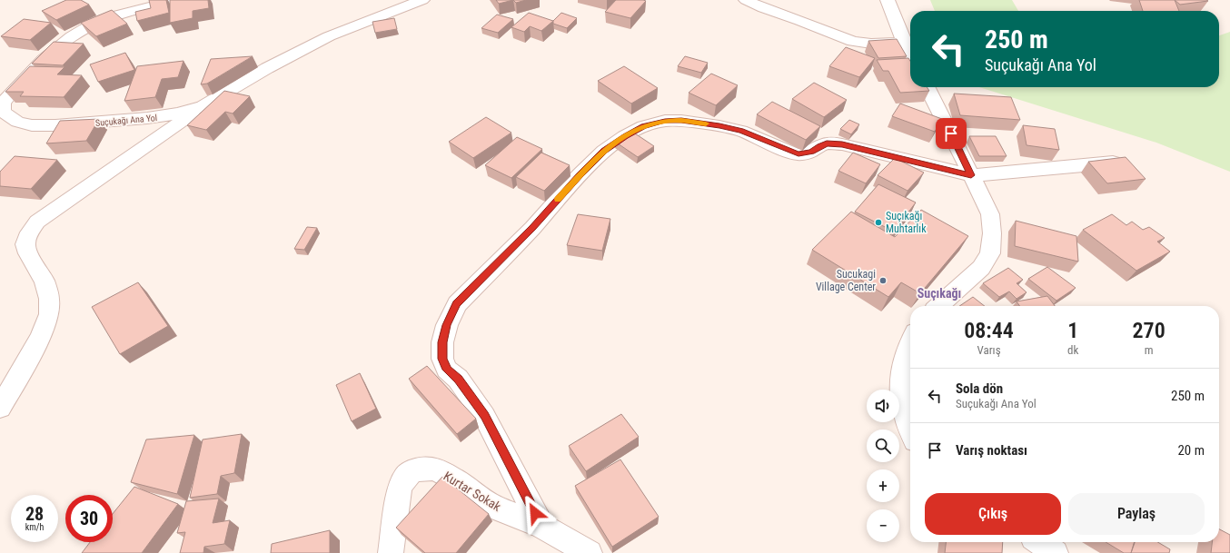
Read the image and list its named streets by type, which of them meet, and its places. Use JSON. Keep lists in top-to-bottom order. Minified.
{"streets":{"street":["Suçukağı Ana Yol","Kurtar Sokak"]},"districts":["Suçıkağı"],"places":["Suçıkağı Muhtarlık","Sucukagi Village Center"],"page":{"turn":["250 m","Suçukağı Ana Yol"],"eta":["08:44","Varış","1","dk","270","m"],"list":[{"name":"Sola dön","note":"Suçukağı Ana Yol","value":"250 m"},{"name":"Varış noktası","value":"20 m"}],"map_buttons":["+","−"],"buttons":["Çıkış","Paylaş"],"speed":"28 km/h","limit":"30"}}
